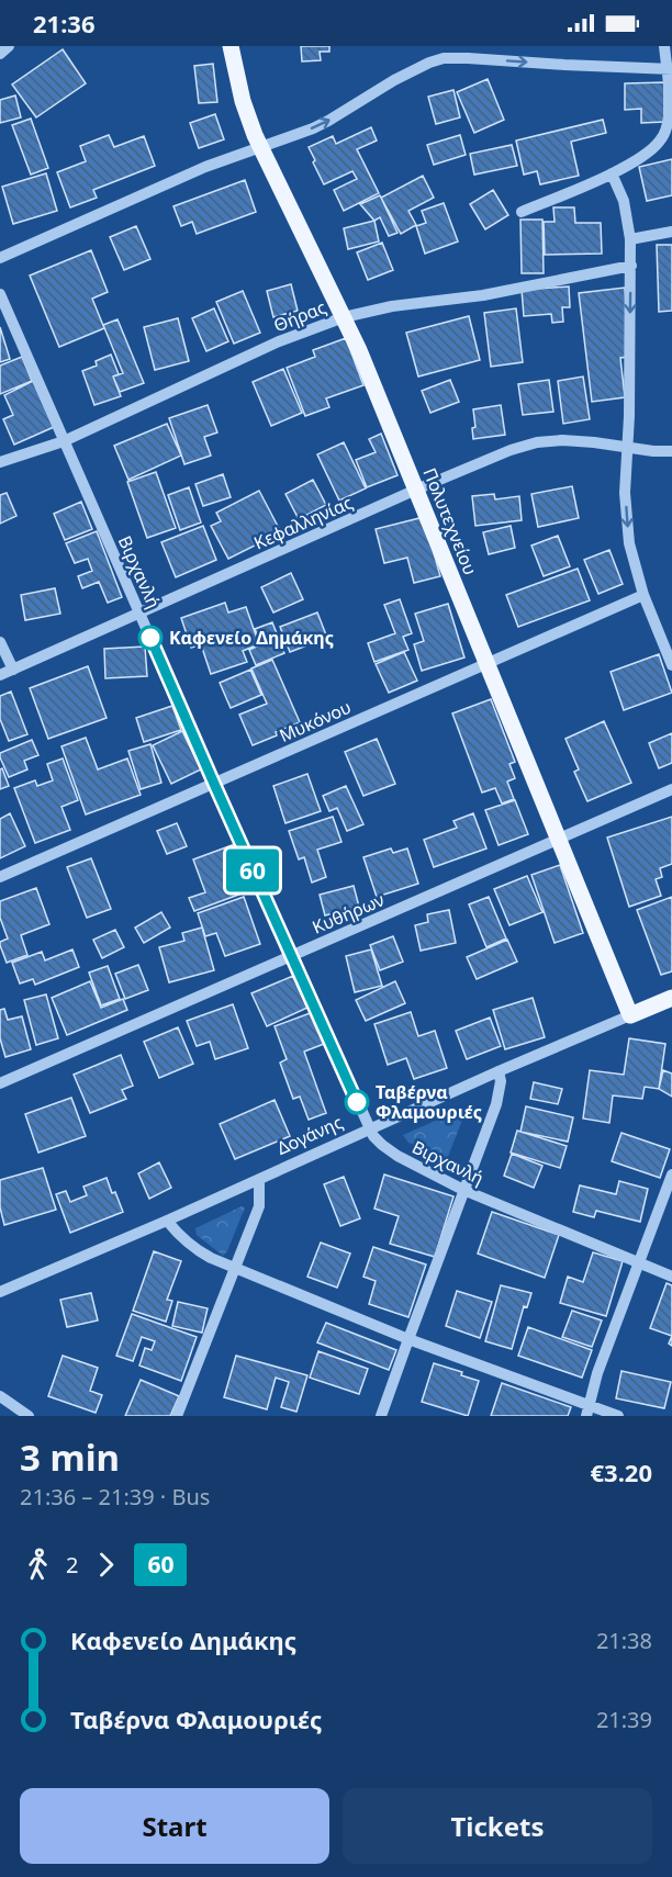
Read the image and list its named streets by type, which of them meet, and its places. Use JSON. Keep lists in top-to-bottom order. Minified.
{"streets":{"main road":["Πολυτεχνείου","Δογάνης"],"street":["Θήρας","Κεφαλληνίας","Βιρχανλή","Μυκόνου","Κυθήρων"]},"crossings":[["Θήρας","Πολυτεχνείου"],["Θήρας","Βιρχανλή"],["Πολυτεχνείου","Κεφαλληνίας"],["Πολυτεχνείου","Μυκόνου"],["Πολυτεχνείου","Κυθήρων"],["Πολυτεχνείου","Δογάνης"],["Κεφαλληνίας","Βιρχανλή"],["Βιρχανλή","Μυκόνου"],["Βιρχανλή","Κυθήρων"],["Βιρχανλή","Δογάνης"]],"places":["Καφενείο Δημάκης","Ταβέρνα Φλαμουριές"],"lines":["bus line 60"],"page":{"status":"21:36","on_map":"60","heading":["3 min","21:36 – 21:39 · Bus","€3.20"],"legs":["2","60"],"list":[{"name":"Καφενείο Δημάκης","value":"21:38"},{"name":"Ταβέρνα Φλαμουριές","value":"21:39"}],"buttons":["Start","Tickets"]}}
